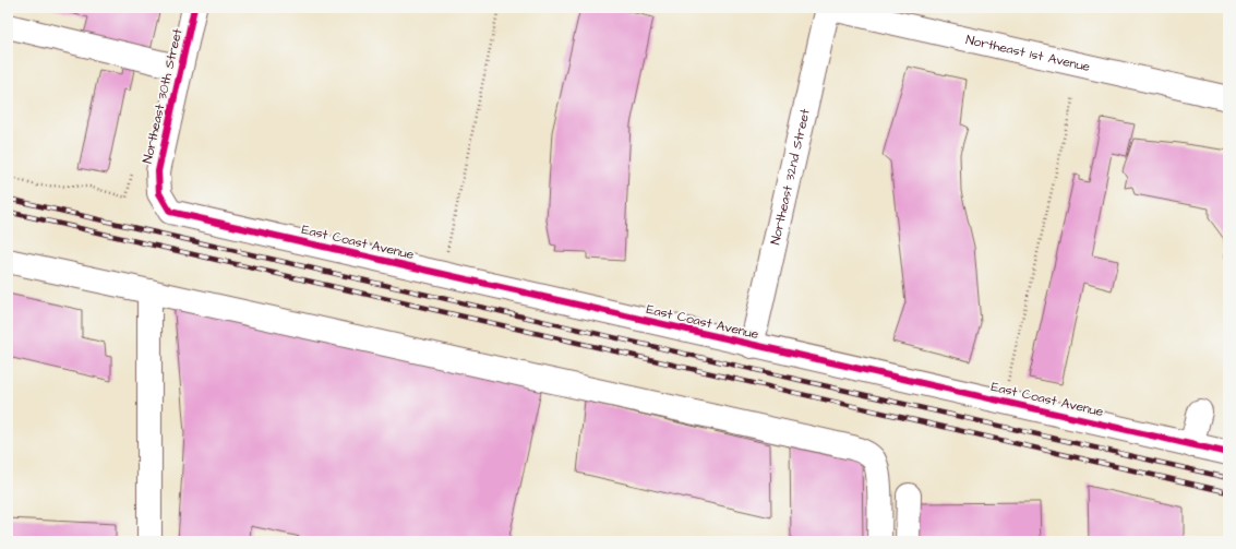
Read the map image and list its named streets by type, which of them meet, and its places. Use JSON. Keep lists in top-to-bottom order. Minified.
{"streets":{"street":["Northeast 1st Avenue","Northeast 30th Street","Northeast 32nd Street","East Coast Avenue"]},"crossings":[["Northeast 1st Avenue","Northeast 32nd Street"],["Northeast 30th Street","East Coast Avenue"],["Northeast 32nd Street","East Coast Avenue"]]}
